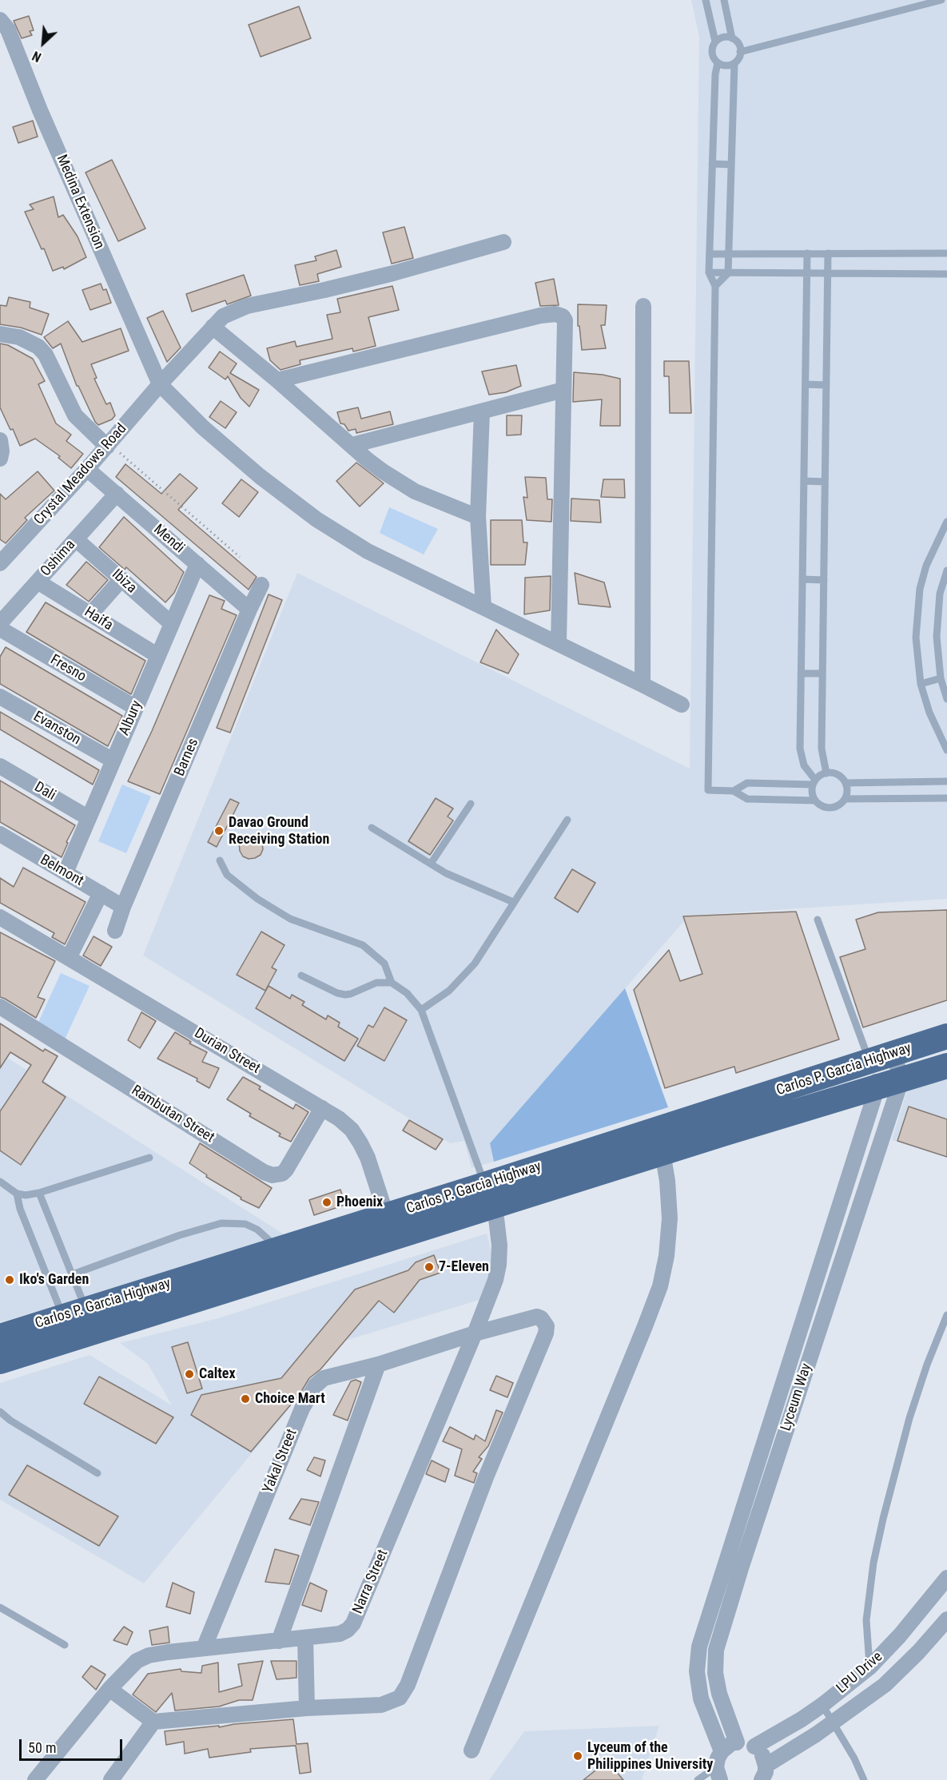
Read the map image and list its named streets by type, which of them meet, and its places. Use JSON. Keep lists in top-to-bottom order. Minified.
{"streets":{"highway":["Carlos P. Garcia Highway"],"street":["Medina Extension","Crystal Meadows Road","Mendi","Oshima","Ibiza","Haifa","Fresno","Albury","Evanston","Barnes","Dali","Belmont","Durian Street","Rambutan Street","Lyceum Way","Yakal Street","Narra Street","LPU Drive"]},"crossings":[["Medina Extension","Crystal Meadows Road"],["Crystal Meadows Road","Mendi"],["Mendi","Oshima"],["Mendi","Albury"],["Mendi","Barnes"],["Oshima","Ibiza"],["Oshima","Haifa"],["Ibiza","Albury"],["Haifa","Albury"],["Fresno","Albury"],["Albury","Evanston"],["Albury","Dali"],["Albury","Belmont"],["Barnes","Belmont"],["Durian Street","Carlos P. Garcia Highway"],["Durian Street","Rambutan Street"],["Carlos P. Garcia Highway","Lyceum Way"],["Carlos P. Garcia Highway","Narra Street"],["Yakal Street","Narra Street"]],"places":["Davao Ground Receiving Station","Phoenix","7-Eleven","Iko's Garden","Caltex","Choice Mart","Lyceum of the Philippines University"],"scale_bar":"50 m","north":"bottom left"}
